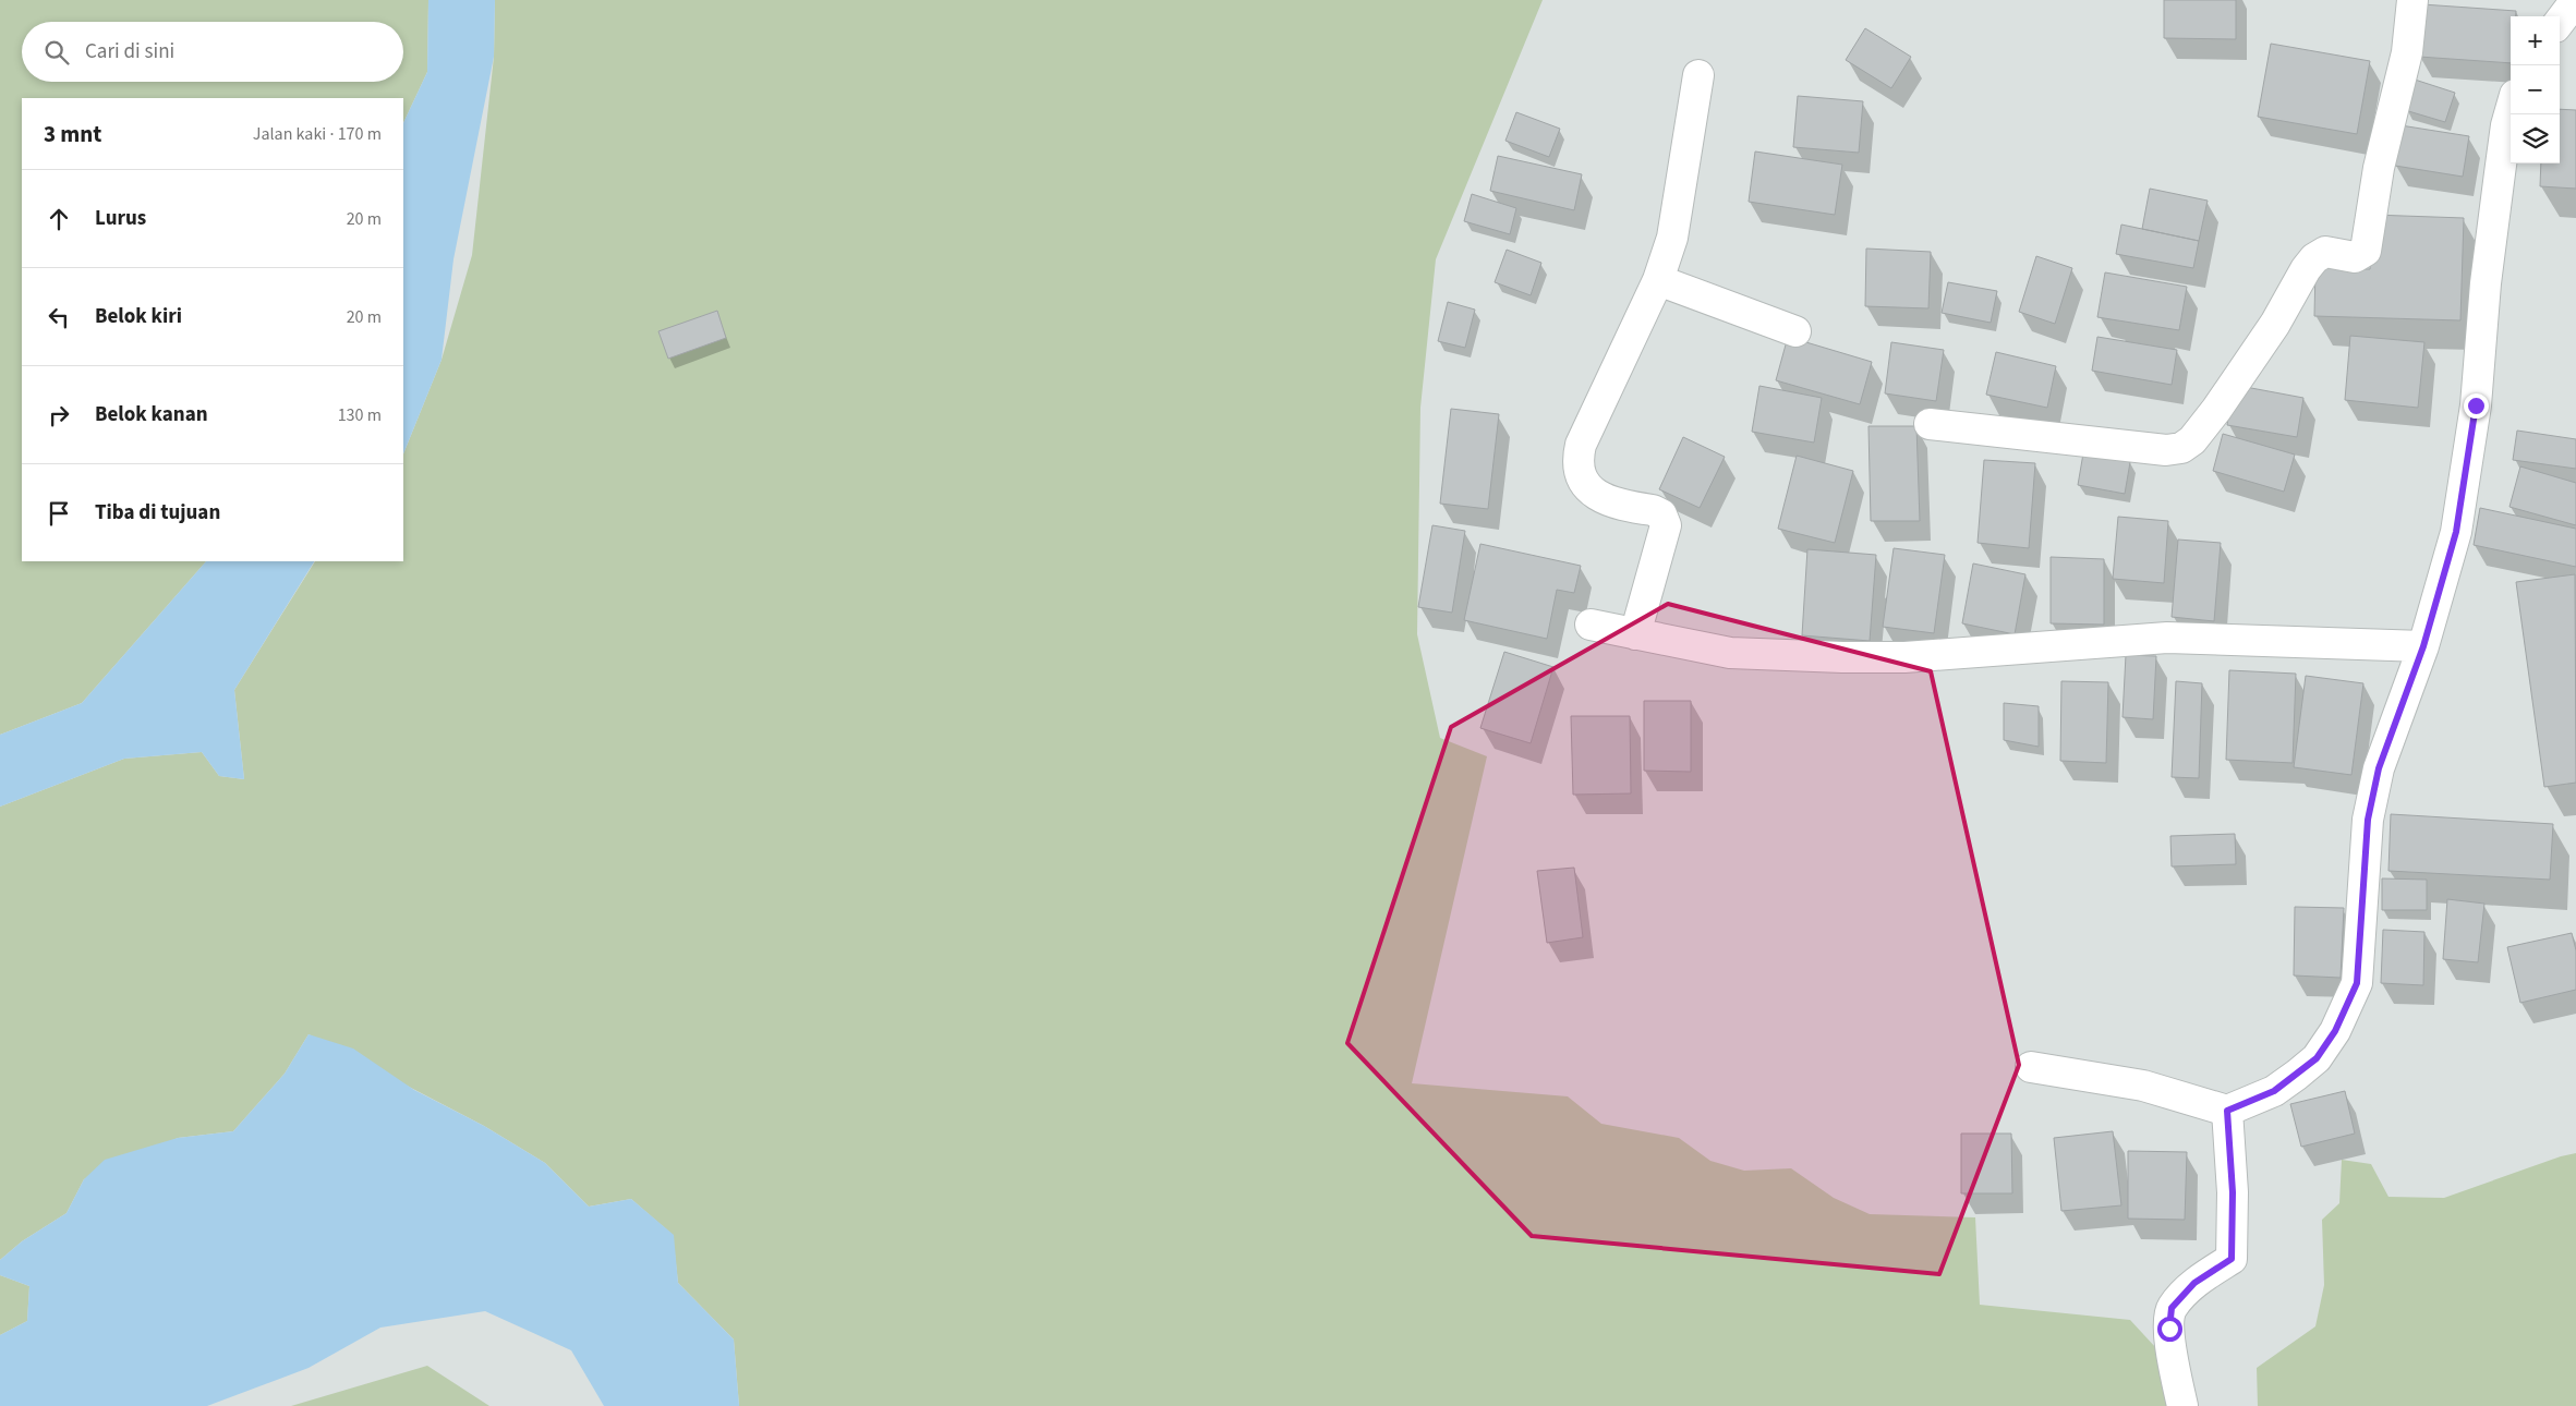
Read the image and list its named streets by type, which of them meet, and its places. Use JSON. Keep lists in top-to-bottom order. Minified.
{"page":{"map_buttons":["+","−"],"search":"Cari di sini","heading":["3 mnt","Jalan kaki · 170 m"],"list":[["Lurus","20 m"],["Belok kiri","20 m"],["Belok kanan","130 m"],"Tiba di tujuan"]}}
